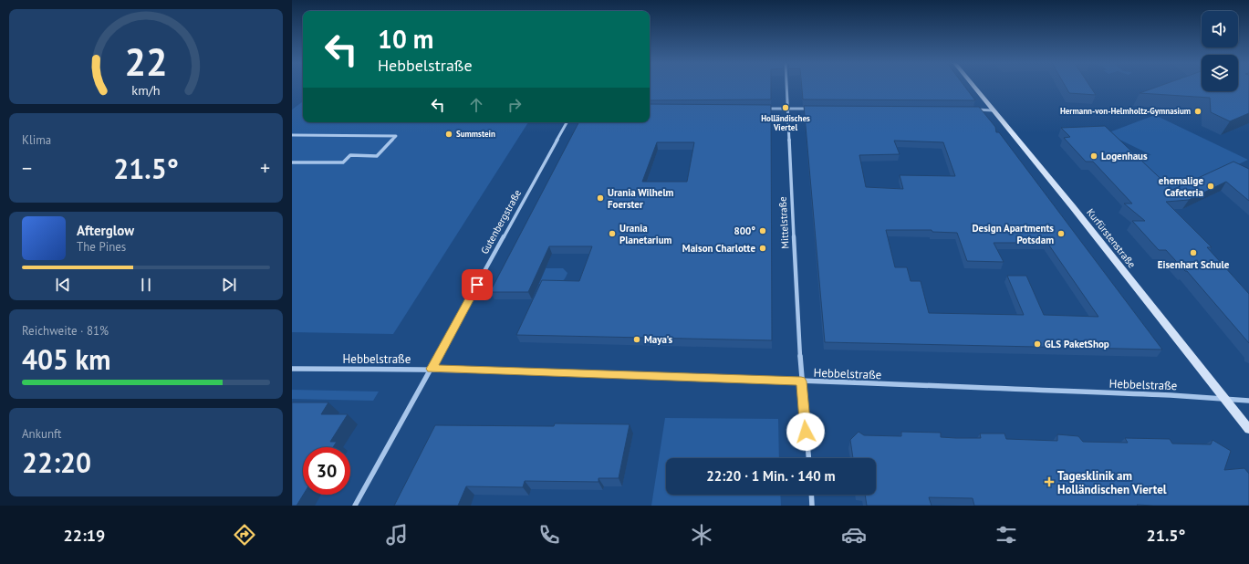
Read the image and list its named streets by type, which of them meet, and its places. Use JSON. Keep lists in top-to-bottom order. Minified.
{"streets":{"street":["Gutenbergstraße","Mittelstraße","Kurfürstenstraße","Hebbelstraße"]},"crossings":[["Gutenbergstraße","Hebbelstraße"],["Mittelstraße","Hebbelstraße"],["Kurfürstenstraße","Hebbelstraße"]],"places":{"other":["Holländisches Viertel","Hermann-von-Helmholtz-Gymnasium","Summstein","Logenhaus","ehemalige Cafeteria","Urania Wilhelm Foerster","800°","Urania Planetarium","Design Apartments Potsdam","Maison Charlotte","Eisenhart Schule","Maya's","GLS PaketShop"],"health":["Tagesklinik am Holländischen Viertel"]},"page":{"turn":["10 m","Hebbelstraße"],"tile":["Klima",["Reichweite · 81%","405 km"],["Ankunft","22:20"]],"heat":["−","21.5°","+"],"song":["Afterglow","The Pines"],"limit":"30","trip":"22:20 · 1 Min. · 140 m","tabs":["22:19","21.5°"],"gauge":["22","km/h"]}}
